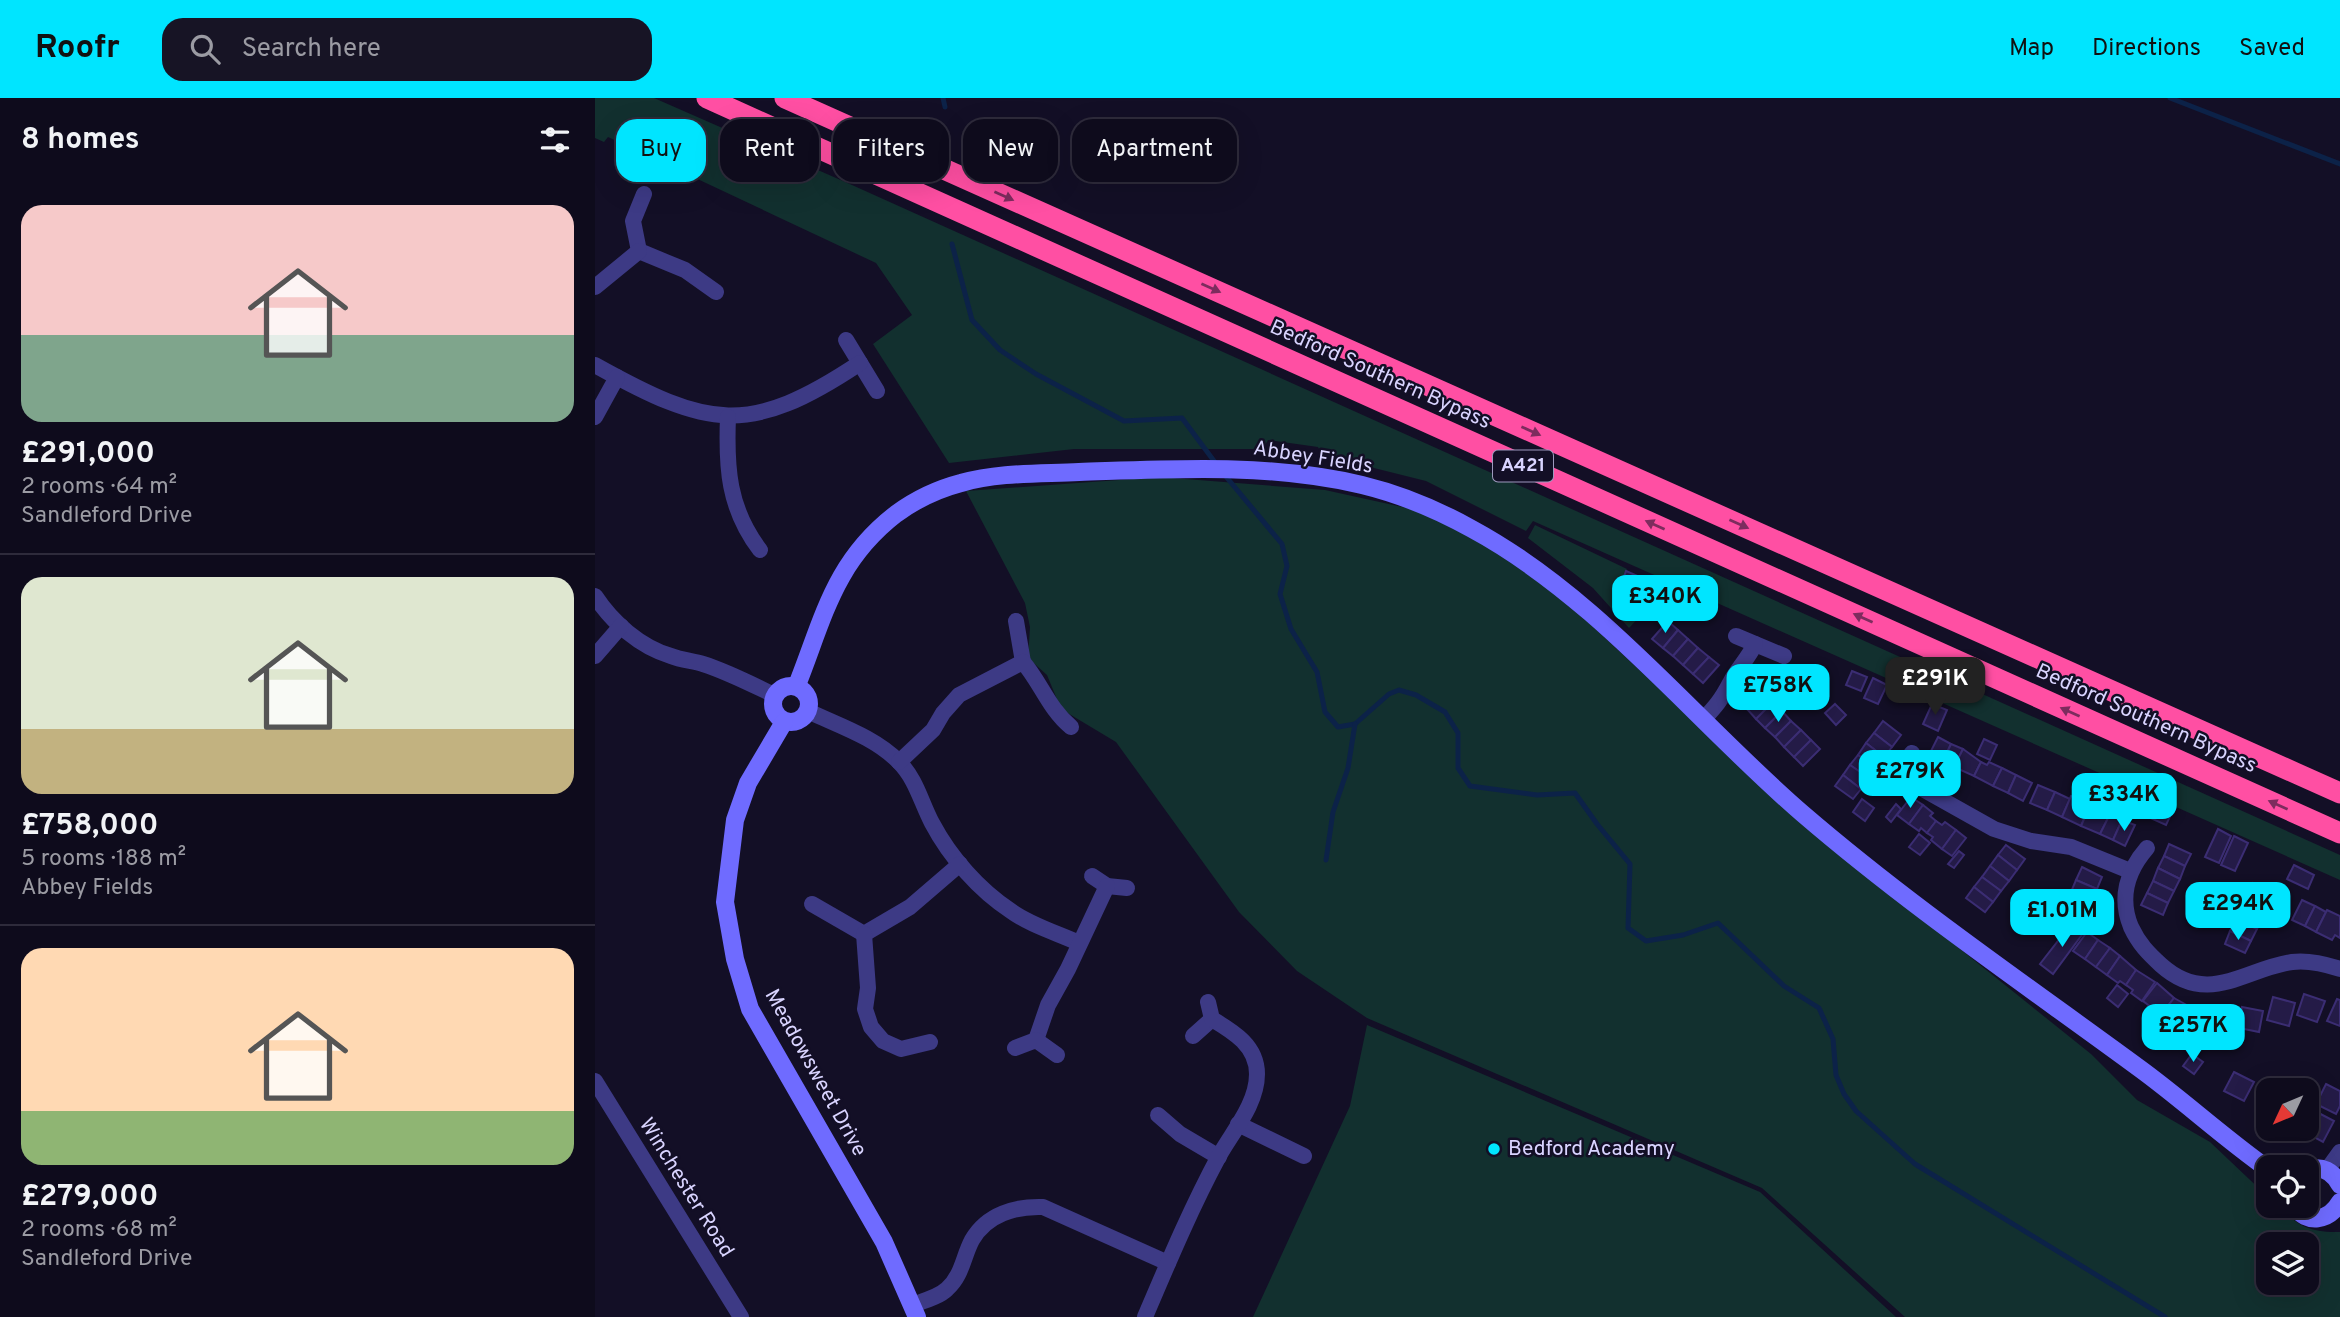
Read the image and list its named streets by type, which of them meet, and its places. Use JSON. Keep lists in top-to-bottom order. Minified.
{"streets":{"highway":["Bedford Southern Bypass","A421"],"street":["Abbey Fields","Meadowsweet Drive","Winchester Road"]},"crossings":[["Abbey Fields","Meadowsweet Drive"]],"places":["Bedford Academy"],"north":"bottom left","page":{"header":"Roofr","search":"Search here","nav":["Map","Directions","Saved"],"heading":"8 homes","chip":["Buy","Rent","Filters","New","Apartment"],"list":[{"name":"£291,000","note":"2 rooms · 64 m² · Sandleford Drive"},{"name":"£758,000","note":"5 rooms · 188 m² · Abbey Fields"},{"name":"£279,000","note":"2 rooms · 68 m² · Sandleford Drive"}],"price":["£340K","£291K","£758K","£279K","£334K","£294K","£1.01M","£257K"]}}
